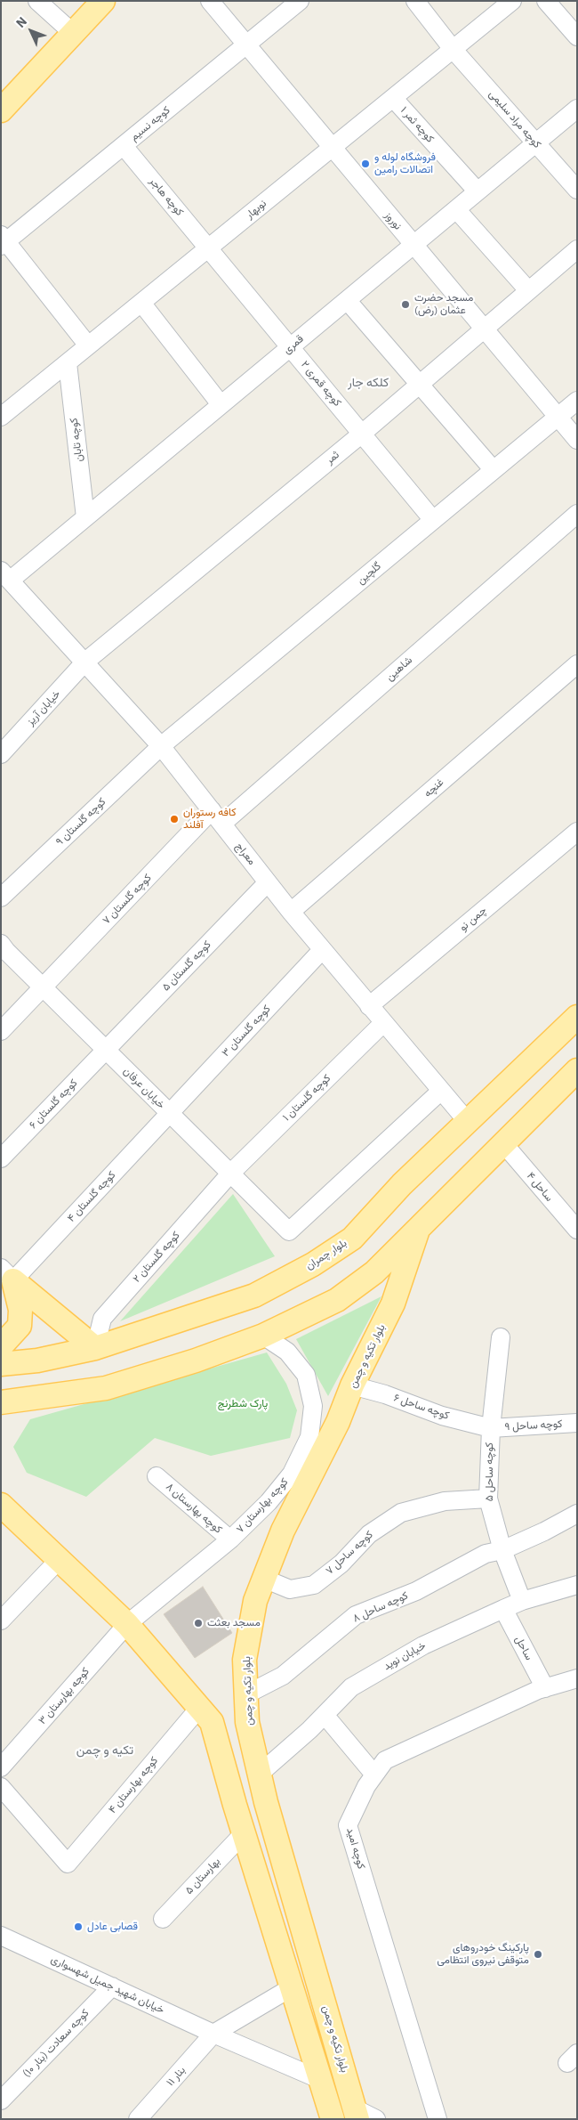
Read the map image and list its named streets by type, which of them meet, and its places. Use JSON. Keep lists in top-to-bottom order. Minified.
{"streets":{"main road":["بلوار چمران","بلوار تکیه و چمن"],"street":["کوچه مراد سلیمی","کوچه نسیم","کوچه ثمر ۱","کوچه هاجر","نوبهار","نوروز","قمری","کوچه قمری ۲","کوچه تابان","ثمر","گلچین","شاهین","خیابان آریز","غنچه","کوچه گلستان ۹","معراج","کوچه گلستان ۷","چمن نو","کوچه گلستان ۵","کوچه گلستان ۳","خیابان عرفان","کوچه گلستان ۱","کوچه گلستان ۶","ساحل ۴","کوچه گلستان ۴","کوچه گلستان ۲","کوچه ساحل ۶","کوچه ساحل ۹","کوچه ساحل ۵","کوچه بهارستان ۷","کوچه بهارستان ۸","کوچه ساحل ۷","کوچه ساحل ۸","ساحل","خیابان نوید","کوچه بهارستان ۳","کوچه بهارستان ۴","کوچه امید","بهارستان ۵","خیابان شهید جمیل شهسواری","کوچه سعادت (بنار ۱۰)","بنار ۱۱"]},"crossings":[["کوچه مراد سلیمی","نوبهار"],["کوچه مراد سلیمی","قمری"],["کوچه نسیم","کوچه هاجر"],["کوچه نسیم","نوروز"],["کوچه ثمر ۱","نوبهار"],["کوچه ثمر ۱","قمری"],["کوچه هاجر","نوبهار"],["کوچه هاجر","کوچه قمری ۲"],["نوبهار","نوروز"],["نوبهار","کوچه قمری ۲"],["نوبهار","کوچه تابان"],["نوروز","قمری"],["نوروز","ثمر"],["نوروز","گلچین"],["قمری","کوچه قمری ۲"],["قمری","کوچه تابان"],["قمری","معراج"],["کوچه قمری ۲","ثمر"],["کوچه قمری ۲","گلچین"],["ثمر","خیابان آریز"],["ثمر","معراج"],["گلچین","کوچه گلستان ۹"],["گلچین","معراج"],["شاهین","معراج"],["شاهین","کوچه گلستان ۷"],["خیابان آریز","معراج"],["غنچه","معراج"],["کوچه گلستان ۹","معراج"],["معراج","کوچه گلستان ۷"],["معراج","چمن نو"],["معراج","کوچه گلستان ۵"],["معراج","کوچه گلستان ۳"],["معراج","خیابان عرفان"],["معراج","کوچه گلستان ۱"],["معراج","بلوار چمران"],["کوچه گلستان ۷","خیابان عرفان"],["کوچه گلستان ۵","خیابان عرفان"],["کوچه گلستان ۵","کوچه گلستان ۶"],["کوچه گلستان ۳","خیابان عرفان"],["کوچه گلستان ۳","کوچه گلستان ۴"],["خیابان عرفان","کوچه گلستان ۱"],["خیابان عرفان","کوچه گلستان ۶"],["خیابان عرفان","کوچه گلستان ۴"],["خیابان عرفان","کوچه گلستان ۲"],["کوچه گلستان ۱","کوچه گلستان ۲"],["بلوار چمران","کوچه گلستان ۲"],["بلوار تکیه و چمن","کوچه ساحل ۶"],["بلوار تکیه و چمن","کوچه ساحل ۷"],["بلوار تکیه و چمن","کوچه ساحل ۸"],["بلوار تکیه و چمن","خیابان نوید"],["کوچه ساحل ۶","کوچه ساحل ۹"],["کوچه ساحل ۶","کوچه ساحل ۵"],["کوچه ساحل ۹","کوچه ساحل ۵"],["کوچه ساحل ۵","کوچه ساحل ۷"],["کوچه ساحل ۵","کوچه ساحل ۸"],["کوچه ساحل ۵","خیابان نوید"],["کوچه بهارستان ۷","کوچه بهارستان ۸"],["کوچه بهارستان ۷","کوچه بهارستان ۳"],["ساحل","خیابان نوید"],["ساحل","کوچه امید"],["خیابان شهید جمیل شهسواری","کوچه سعادت (بنار ۱۰)"],["خیابان شهید جمیل شهسواری","بنار ۱۱"]],"districts":["کلکه جار","تکیه و چمن"],"parks":["پارک شطرنج"],"places":["فروشگاه لوله و اتصالات رامین","مسجد حضرت عثمان (رض)","کافه رستوران آفلند","مسجد بعثت","قصابی عادل","پارکینگ خودروهای متوقفی نیروی انتظامی"],"north":"top left"}
